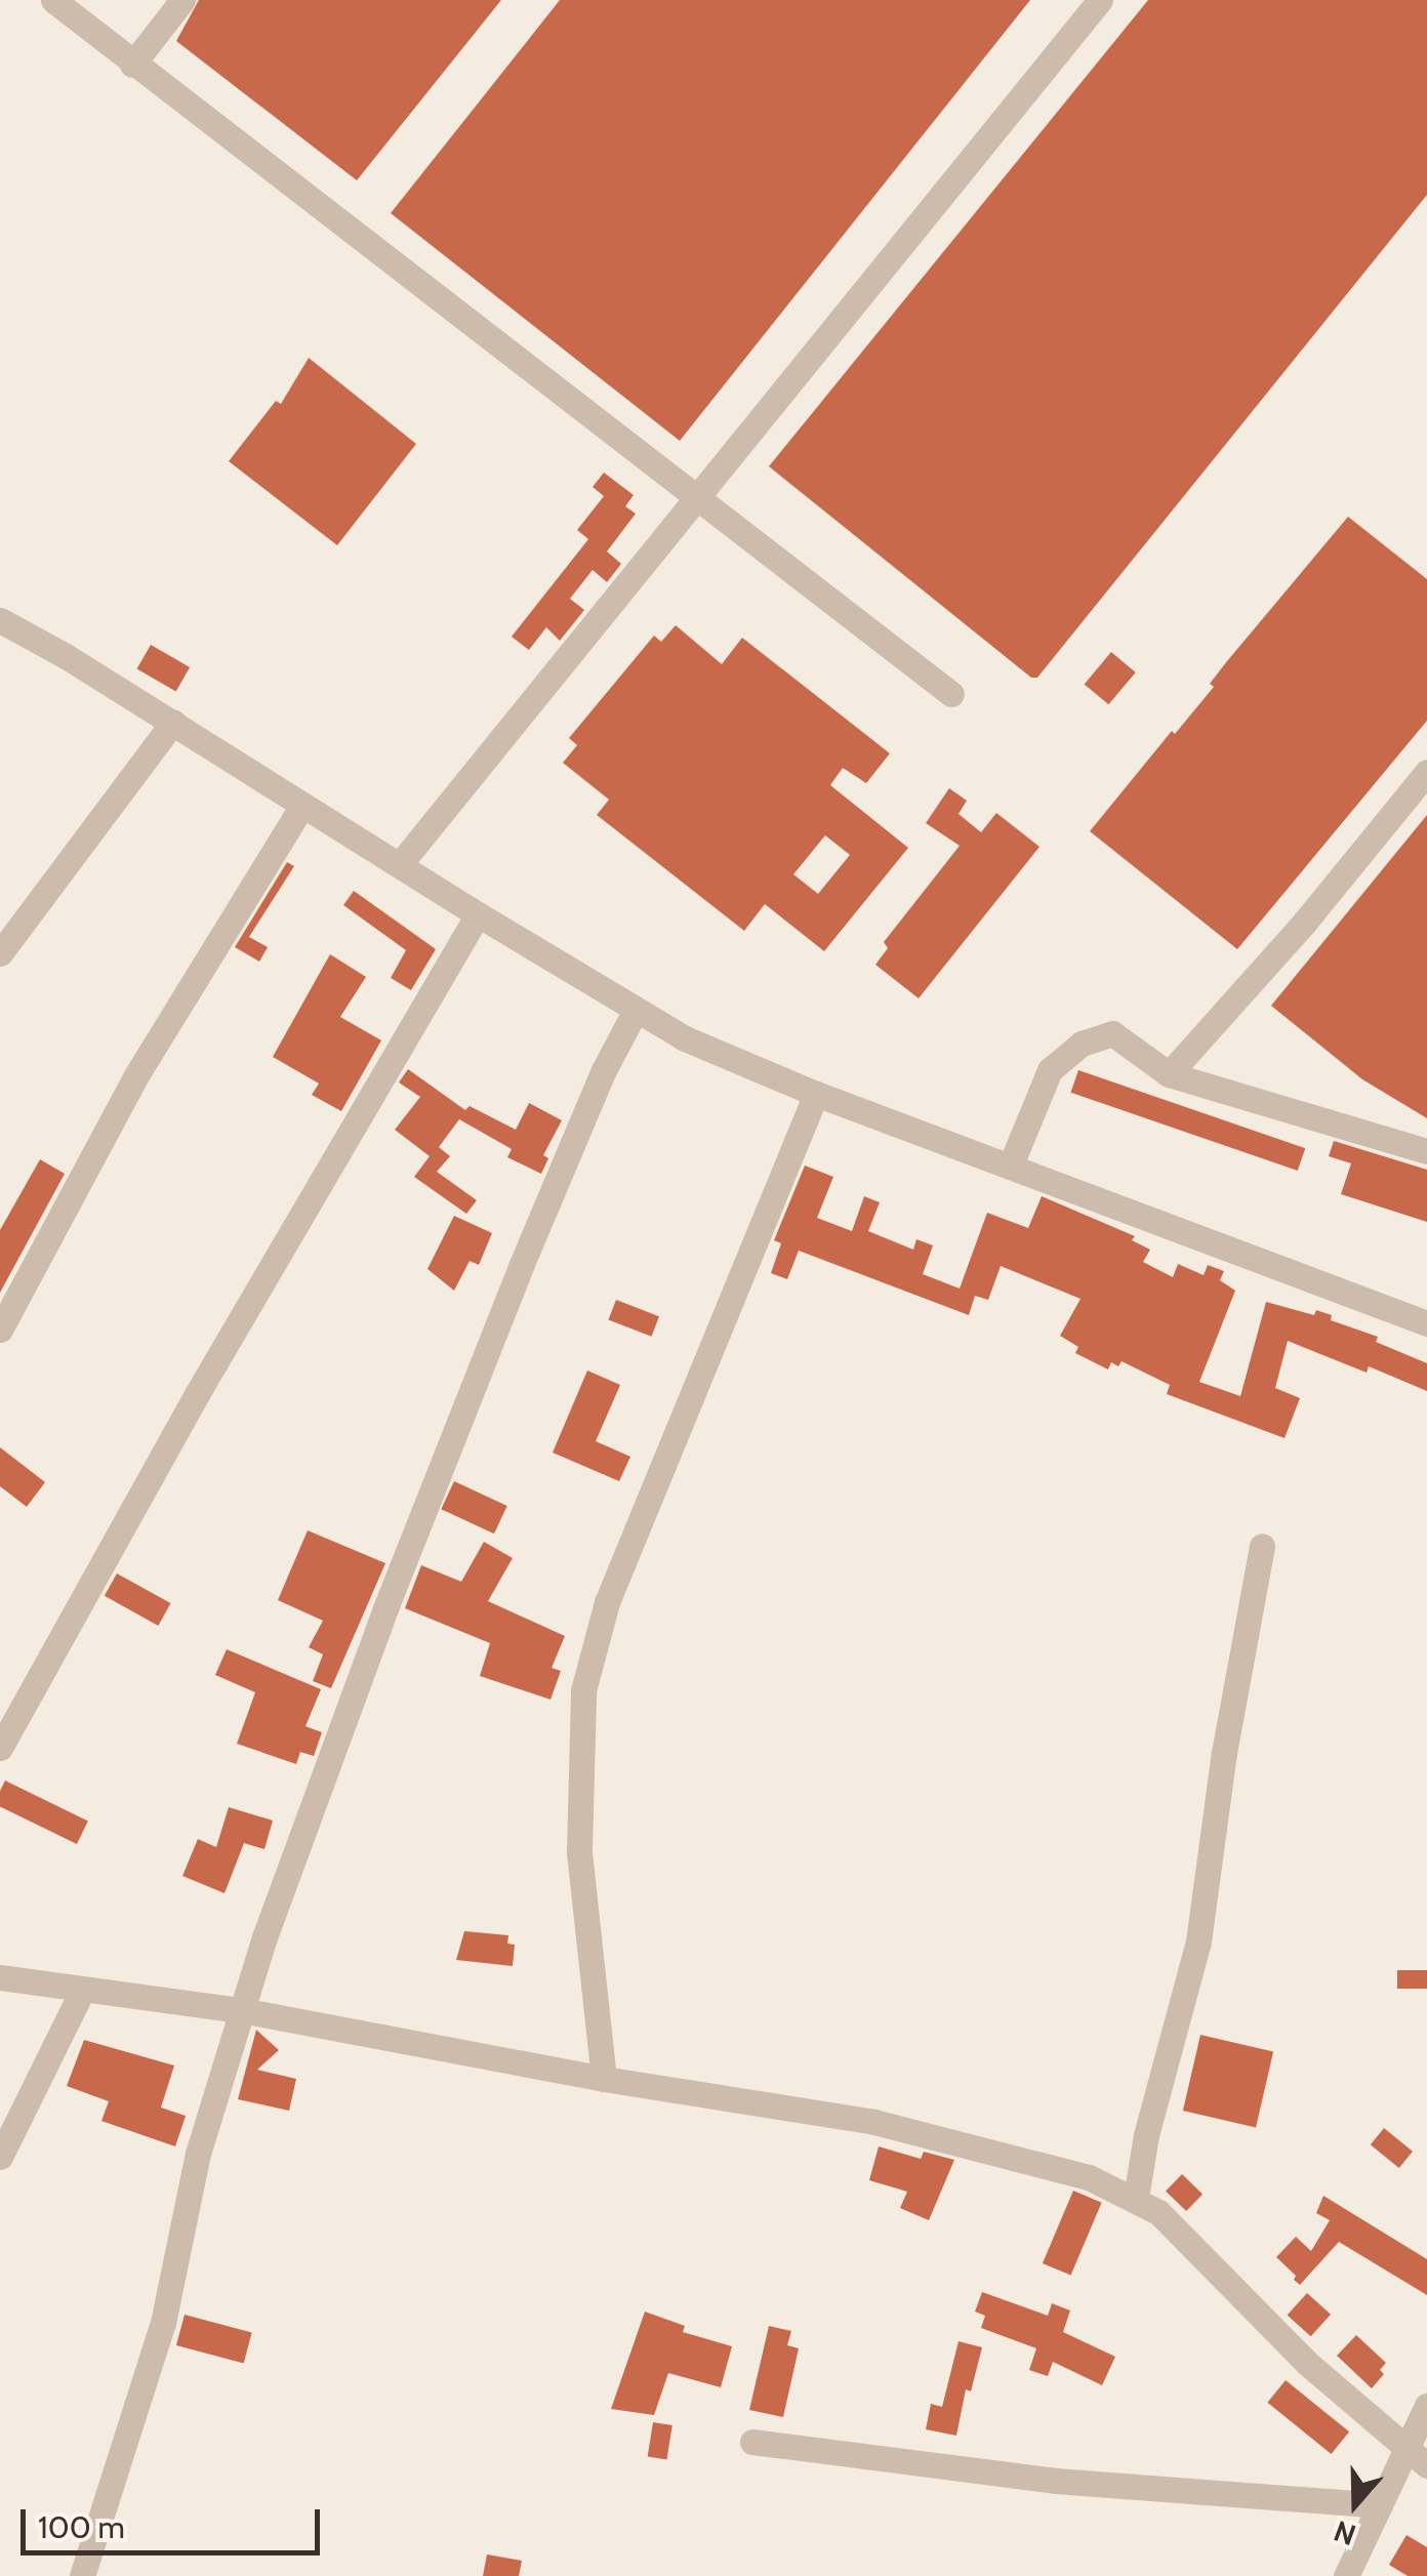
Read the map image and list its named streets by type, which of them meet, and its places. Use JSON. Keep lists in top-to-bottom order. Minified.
{"scale_bar":"100 m","north":"bottom"}
